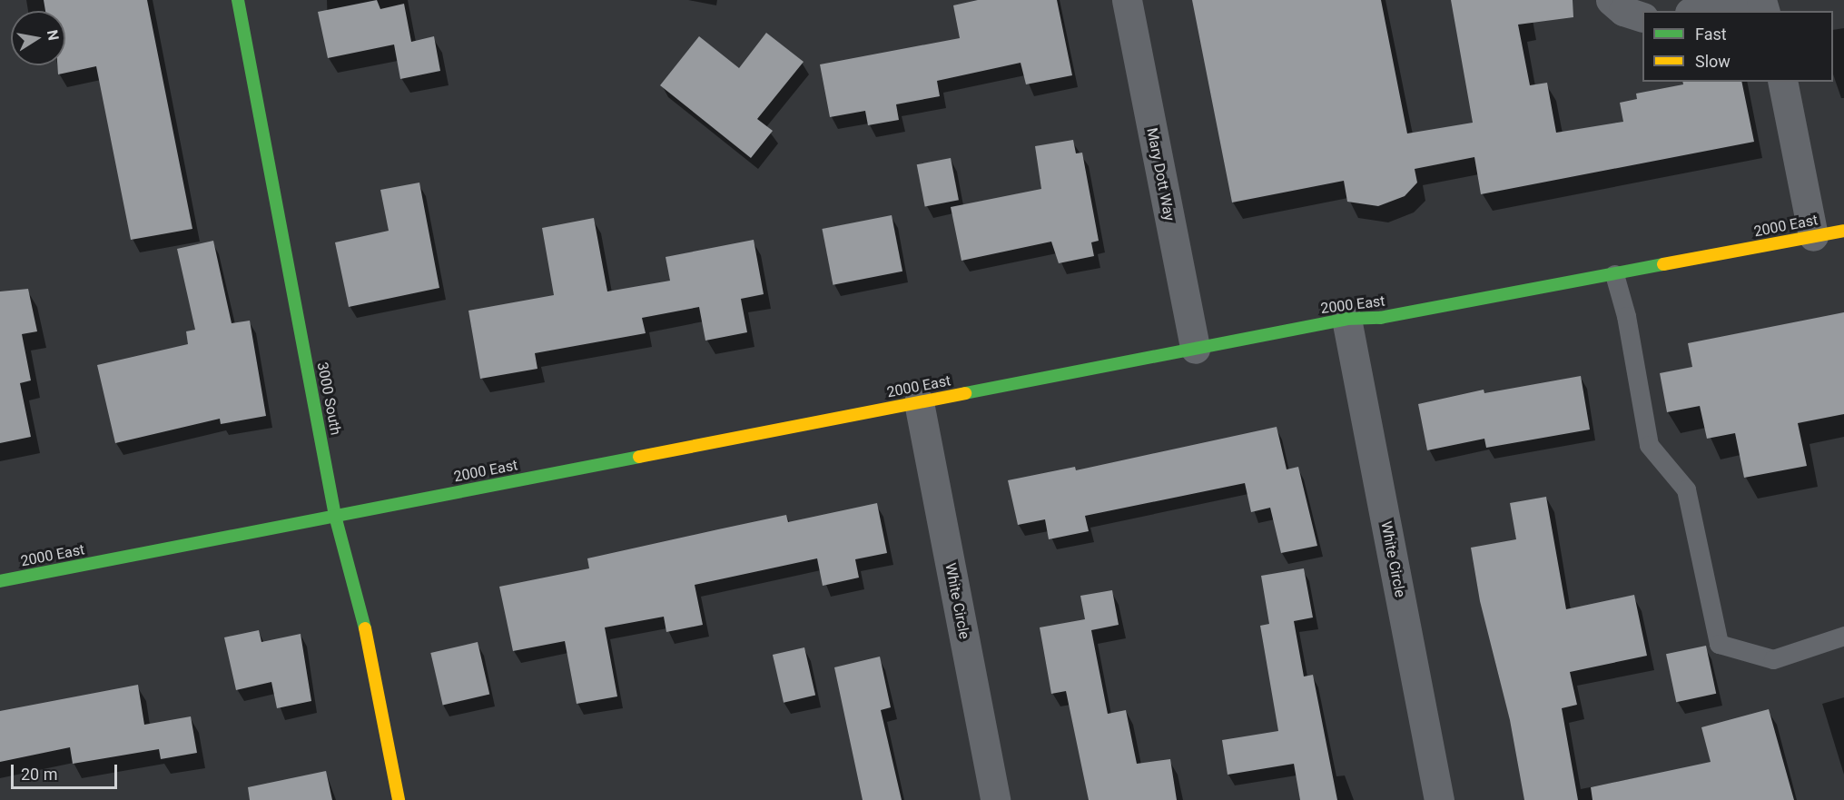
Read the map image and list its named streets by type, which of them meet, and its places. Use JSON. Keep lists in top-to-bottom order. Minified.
{"streets":{"street":["Mary Dott Way","2000 East","3000 South","White Circle"]},"crossings":[["Mary Dott Way","2000 East"],["2000 East","3000 South"],["2000 East","White Circle"]],"legend":["Fast","Slow"],"scale_bar":"20 m","north":"right"}
